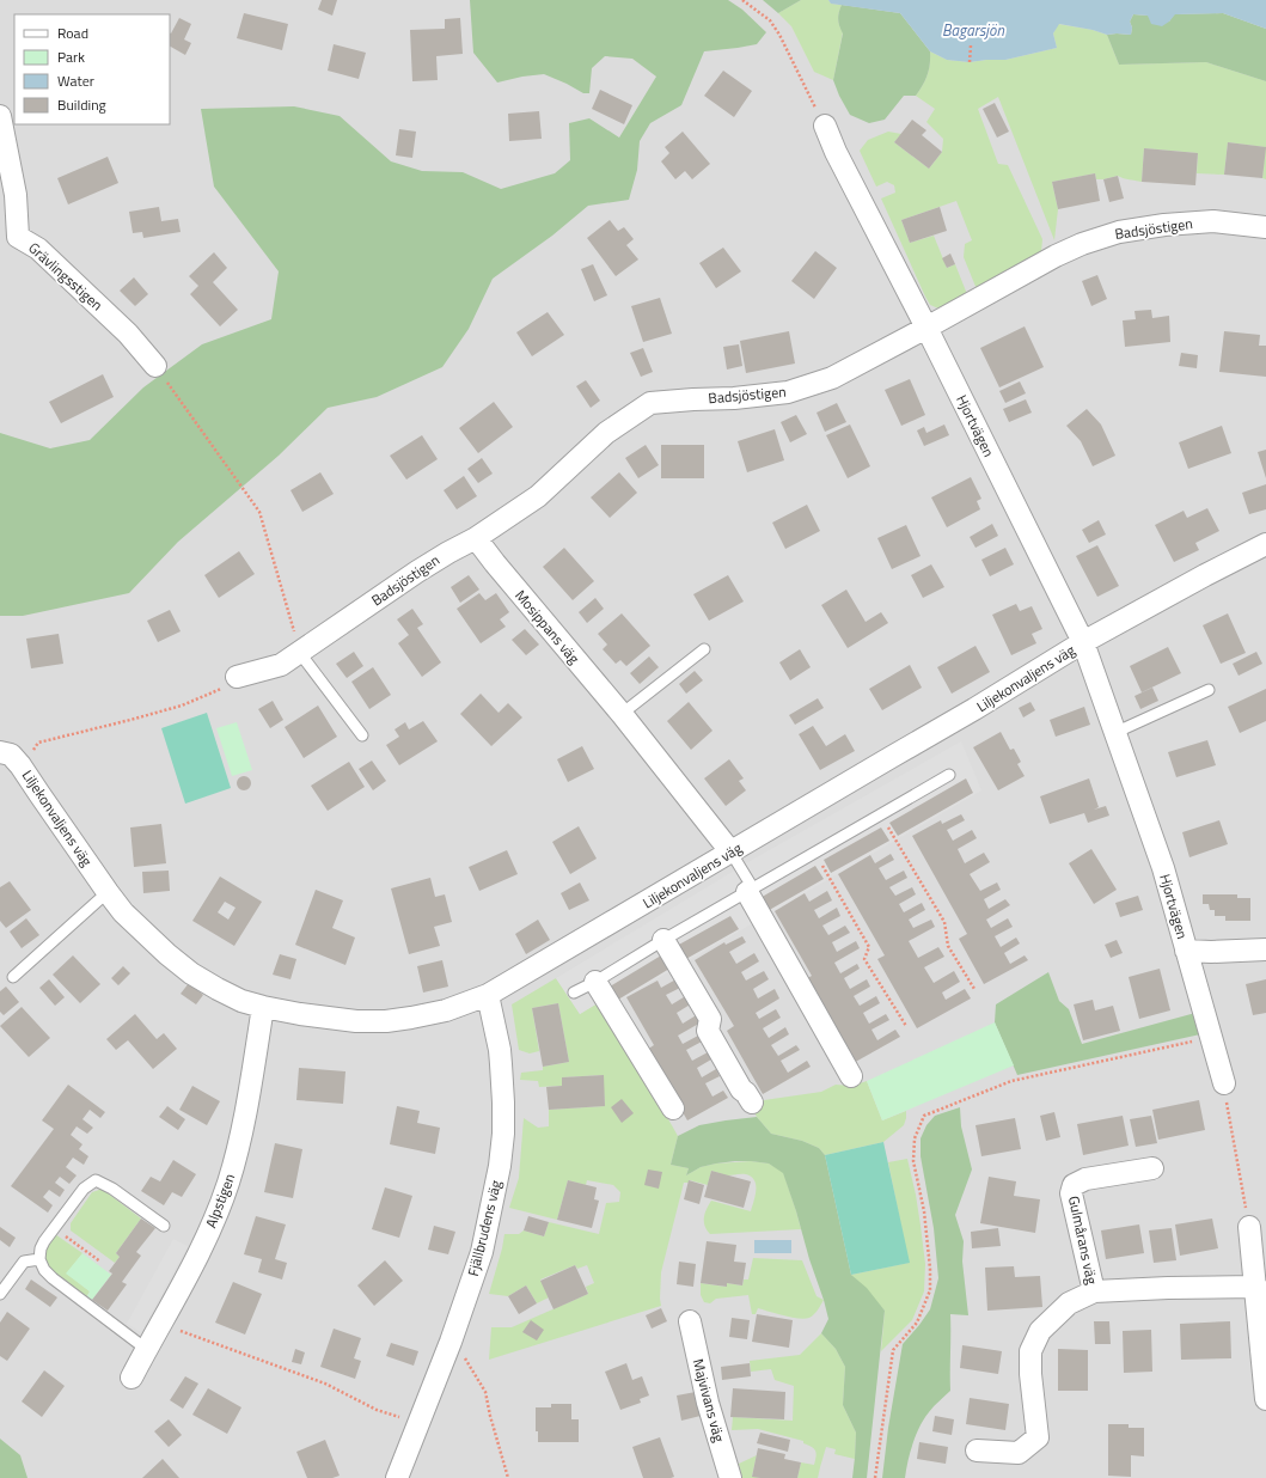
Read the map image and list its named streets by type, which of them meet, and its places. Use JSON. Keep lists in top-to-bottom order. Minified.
{"streets":{"street":["Badsjöstigen","Grävlingsstigen","Hjortvägen","Mosippans väg","Liljekonvaljens väg","Alpstigen","Fjällbrudens väg","Gulmårans väg","Majvivans väg"]},"crossings":[["Badsjöstigen","Hjortvägen"],["Badsjöstigen","Mosippans väg"],["Hjortvägen","Liljekonvaljens väg"],["Mosippans väg","Liljekonvaljens väg"],["Liljekonvaljens väg","Alpstigen"],["Liljekonvaljens väg","Fjällbrudens väg"]],"water":["Bagarsjön"],"legend":["Road","Park","Water","Building"]}
